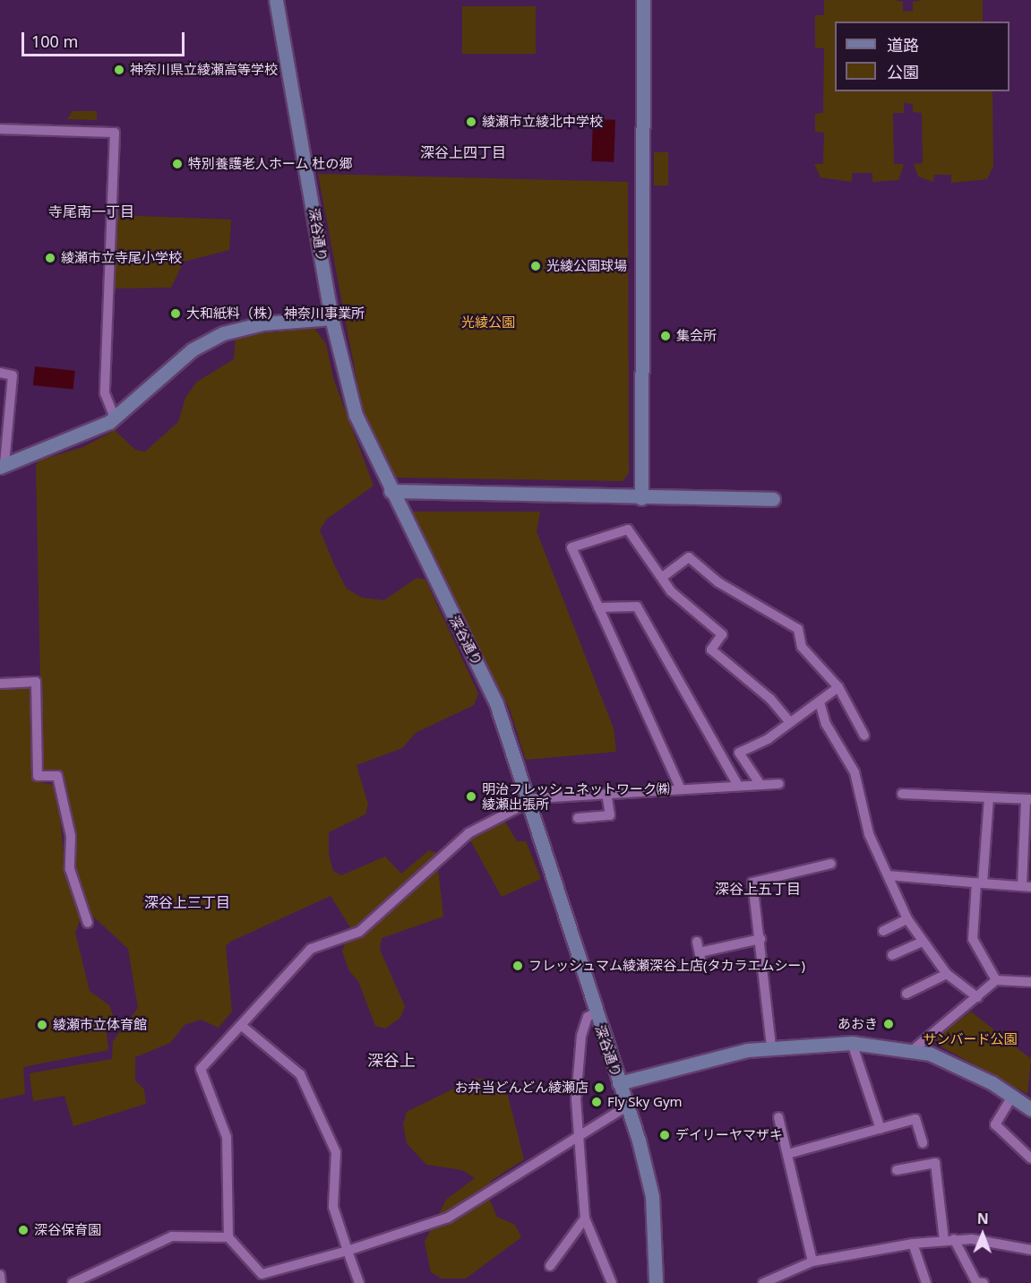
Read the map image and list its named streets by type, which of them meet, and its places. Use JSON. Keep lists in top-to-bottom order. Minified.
{"streets":{"street":["深谷通り"]},"districts":["深谷上四丁目","寺尾南一丁目","深谷上五丁目","深谷上三丁目","深谷上"],"parks":["光綾公園","サンバード公園"],"places":["神奈川県立綾瀬高等学校","綾瀬市立綾北中学校","特別養護老人ホーム 杜の郷","綾瀬市立寺尾小学校","光綾公園球場","大和紙料（株） 神奈川事業所","集会所","明治フレッシュネットワーク㈱ 綾瀬出張所","フレッシュマム綾瀬深谷上店(タカラエムシー)","あおき","綾瀬市立体育館","お弁当どんどん綾瀬店","Fly Sky Gym","デイリーヤマザキ","深谷保育園"],"legend":["道路","公園"],"scale_bar":"100 m","north":"top"}
